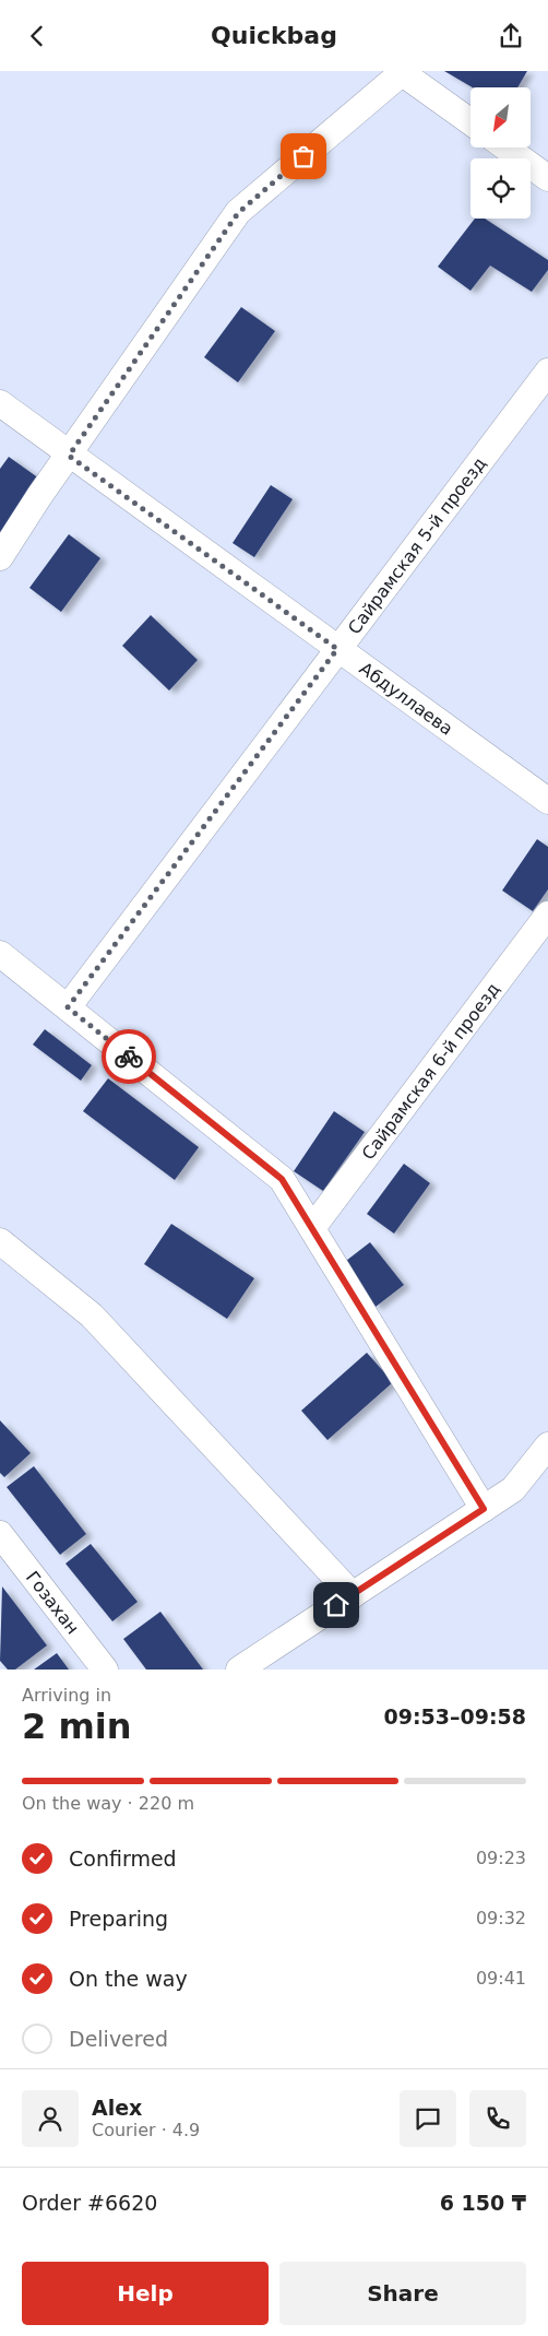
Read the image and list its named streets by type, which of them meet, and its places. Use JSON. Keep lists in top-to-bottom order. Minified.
{"streets":{"street":["Сайрамская 5-й проезд","Абдуллаева","Сайрамская 6-й проезд","Гозахан"]},"crossings":[["Сайрамская 5-й проезд","Абдуллаева"]],"north":"bottom left","page":{"header":"Quickbag","heading":["2 min","Arriving in","09:53–09:58"],"panel":["Alex","Courier · 4.9","Order #6620","6 150 ₸"],"bar":"On the way · 220 m","list":[["Confirmed","09:23"],["Preparing","09:32"],["On the way","09:41"],"Delivered"],"buttons":["Help","Share"]}}
